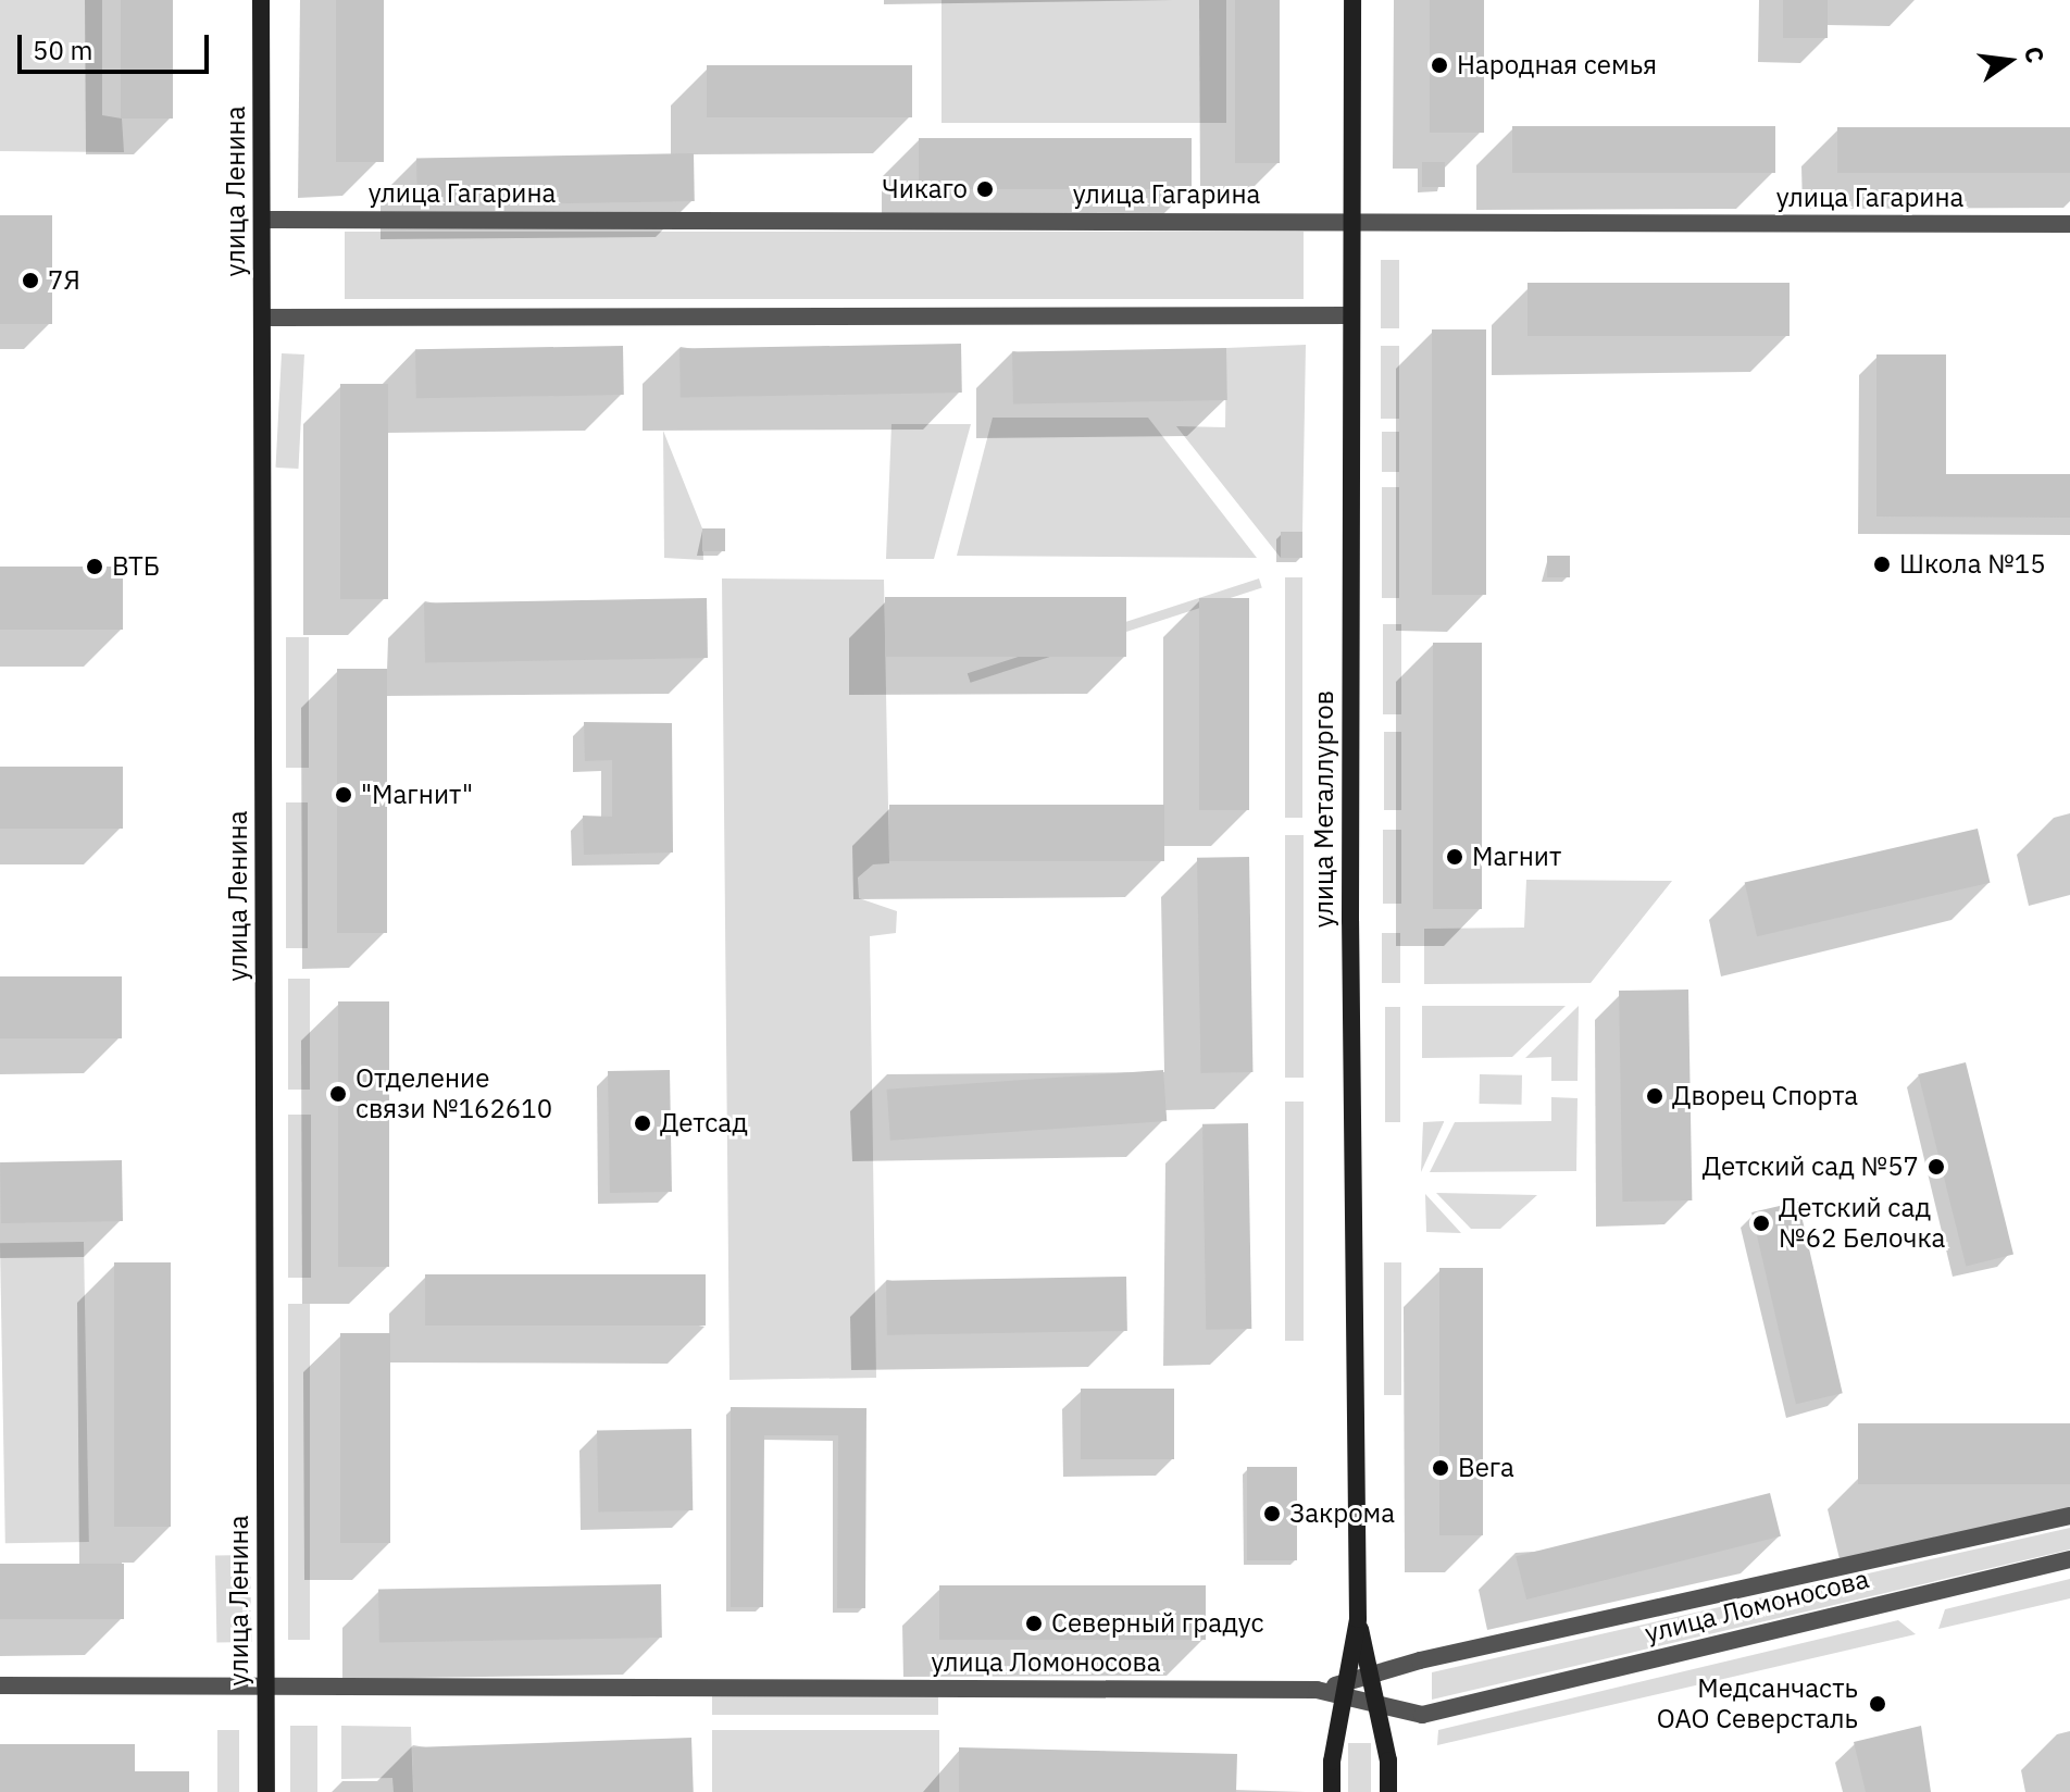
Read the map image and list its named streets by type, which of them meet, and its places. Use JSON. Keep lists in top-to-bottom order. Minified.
{"streets":{"street":["улица Ленина","улица Гагарина","улица Металлургов","улица Ломоносова"]},"crossings":[["улица Ленина","улица Гагарина"],["улица Ленина","улица Ломоносова"],["улица Гагарина","улица Металлургов"],["улица Металлургов","улица Ломоносова"]],"places":["Народная семья","Чикаго","7Я","Школа №15","ВТБ","\"Магнит\"","Магнит","Отделение связи №162610","Дворец Спорта","Детсад","Детский сад №57","Детский сад №62 Белочка","Вега","Закрома","Северный градус","Медсанчасть ОАО Северсталь"],"scale_bar":"50 m","north":"right"}
